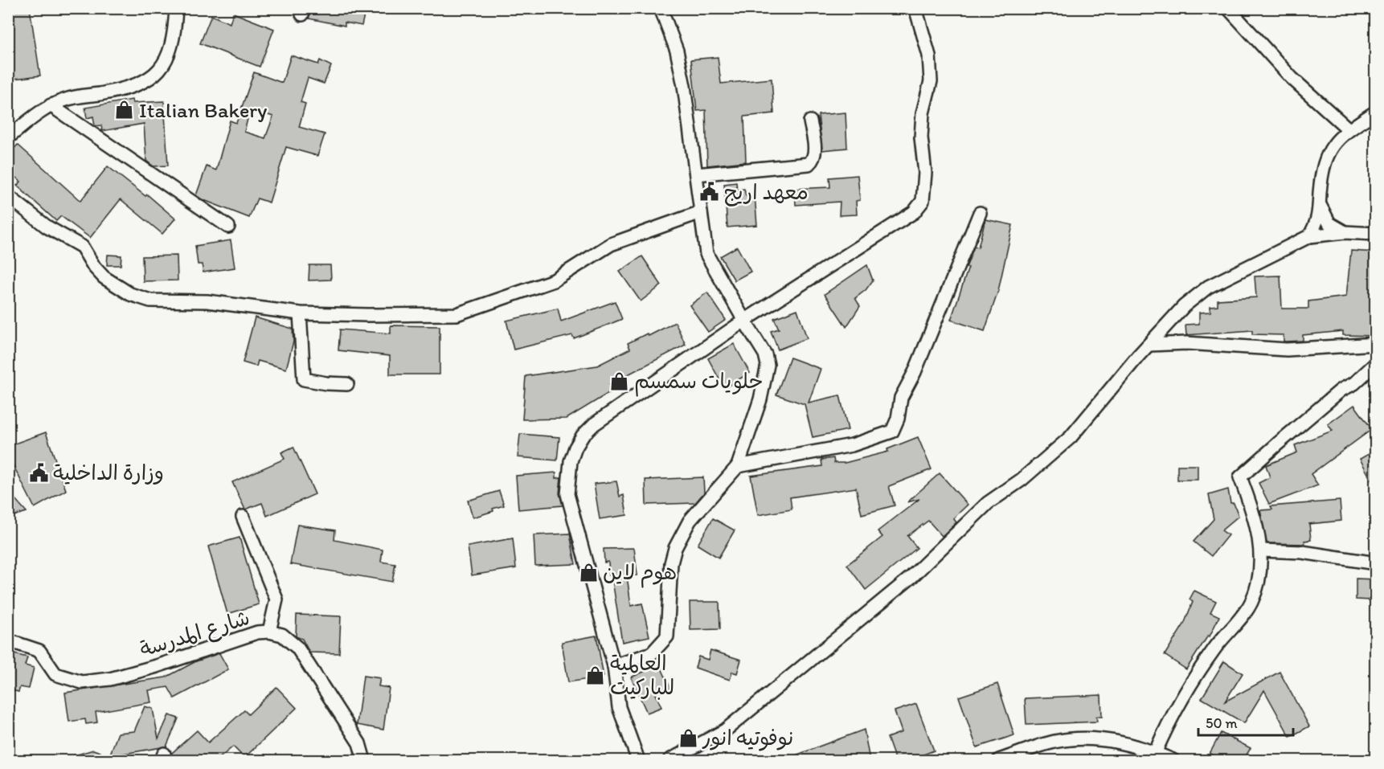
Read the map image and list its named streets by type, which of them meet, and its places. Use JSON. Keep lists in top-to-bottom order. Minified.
{"streets":{"street":["شارع المدرسة"]},"places":{"shop":["Italian Bakery","حلويات سمسم","هوم لاين","العالمية للباركيت","نوفوتيه انور"],"public building":["معهد اريج","وزارة الداخلية"]},"scale_bar":"50 m"}
